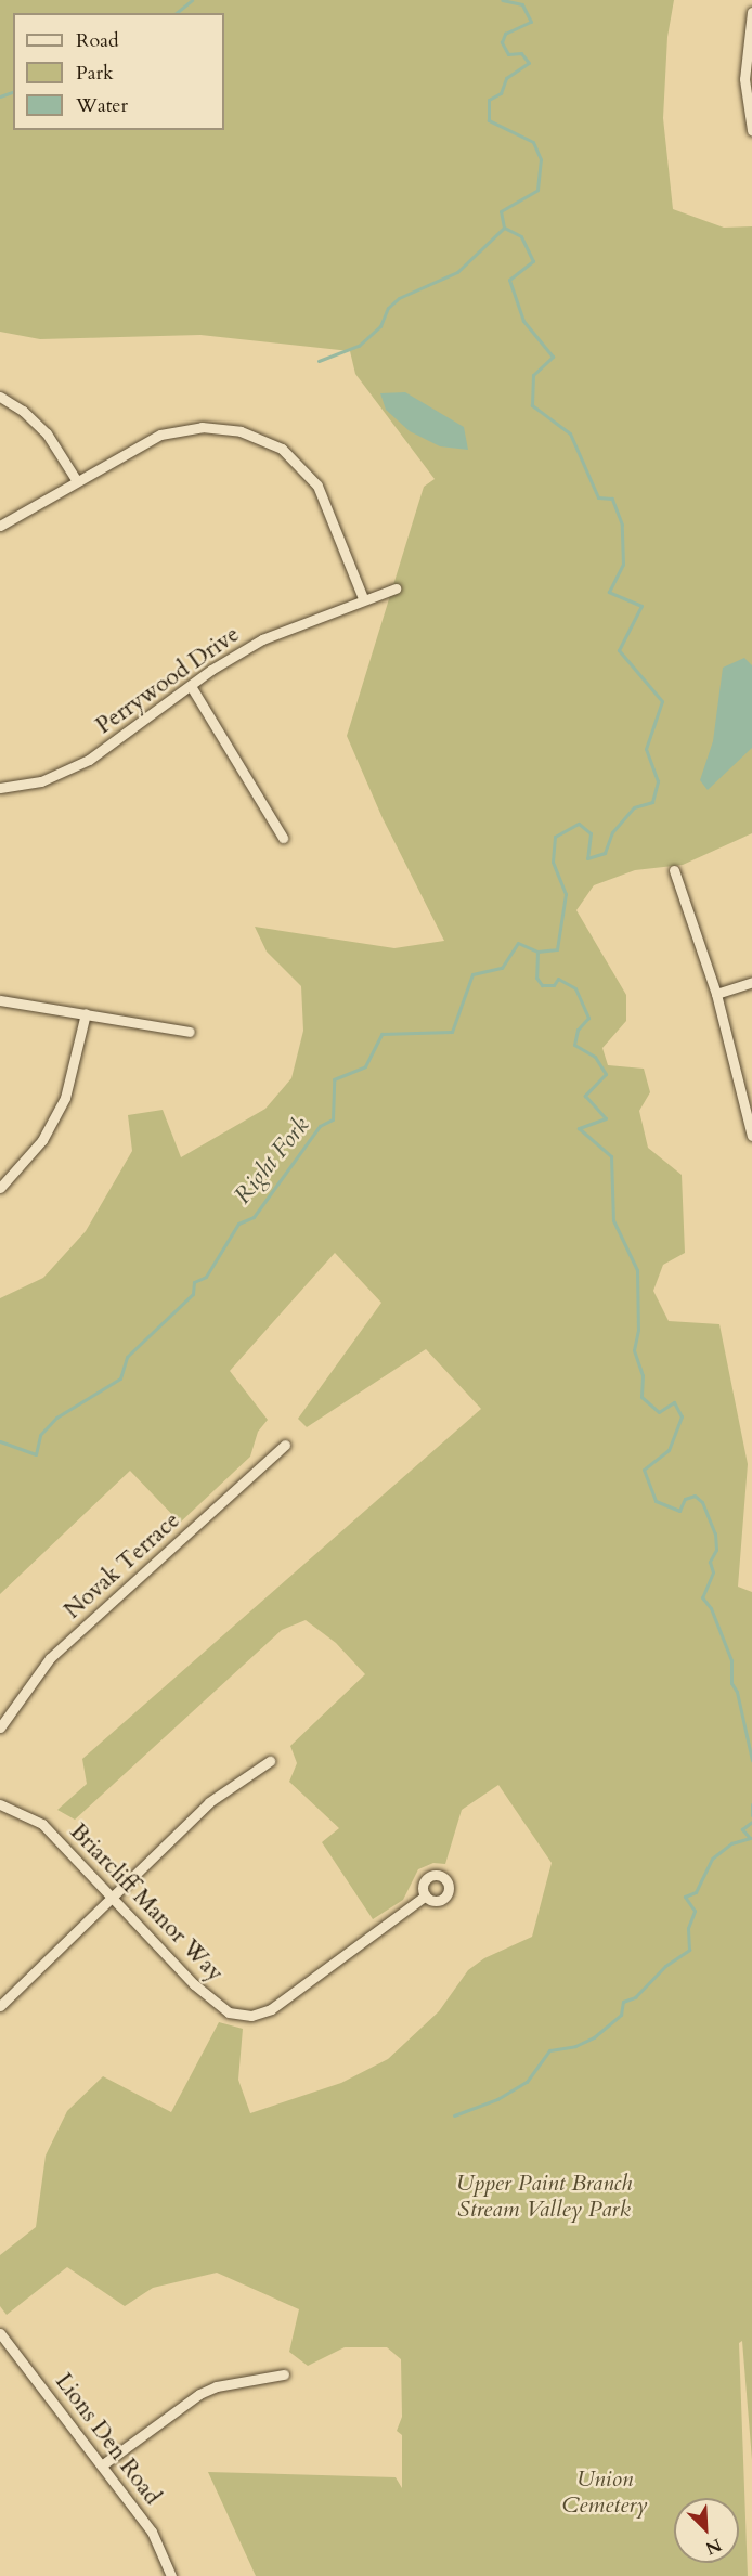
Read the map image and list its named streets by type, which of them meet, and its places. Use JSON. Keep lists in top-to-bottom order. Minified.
{"streets":{"street":["Perrywood Drive","Novak Terrace","Briarcliff Manor Way","Lions Den Road"]},"water":["Right Fork"],"parks":["Upper Paint Branch Stream Valley Park","Union Cemetery"],"legend":["Road","Park","Water"],"north":"bottom right"}
